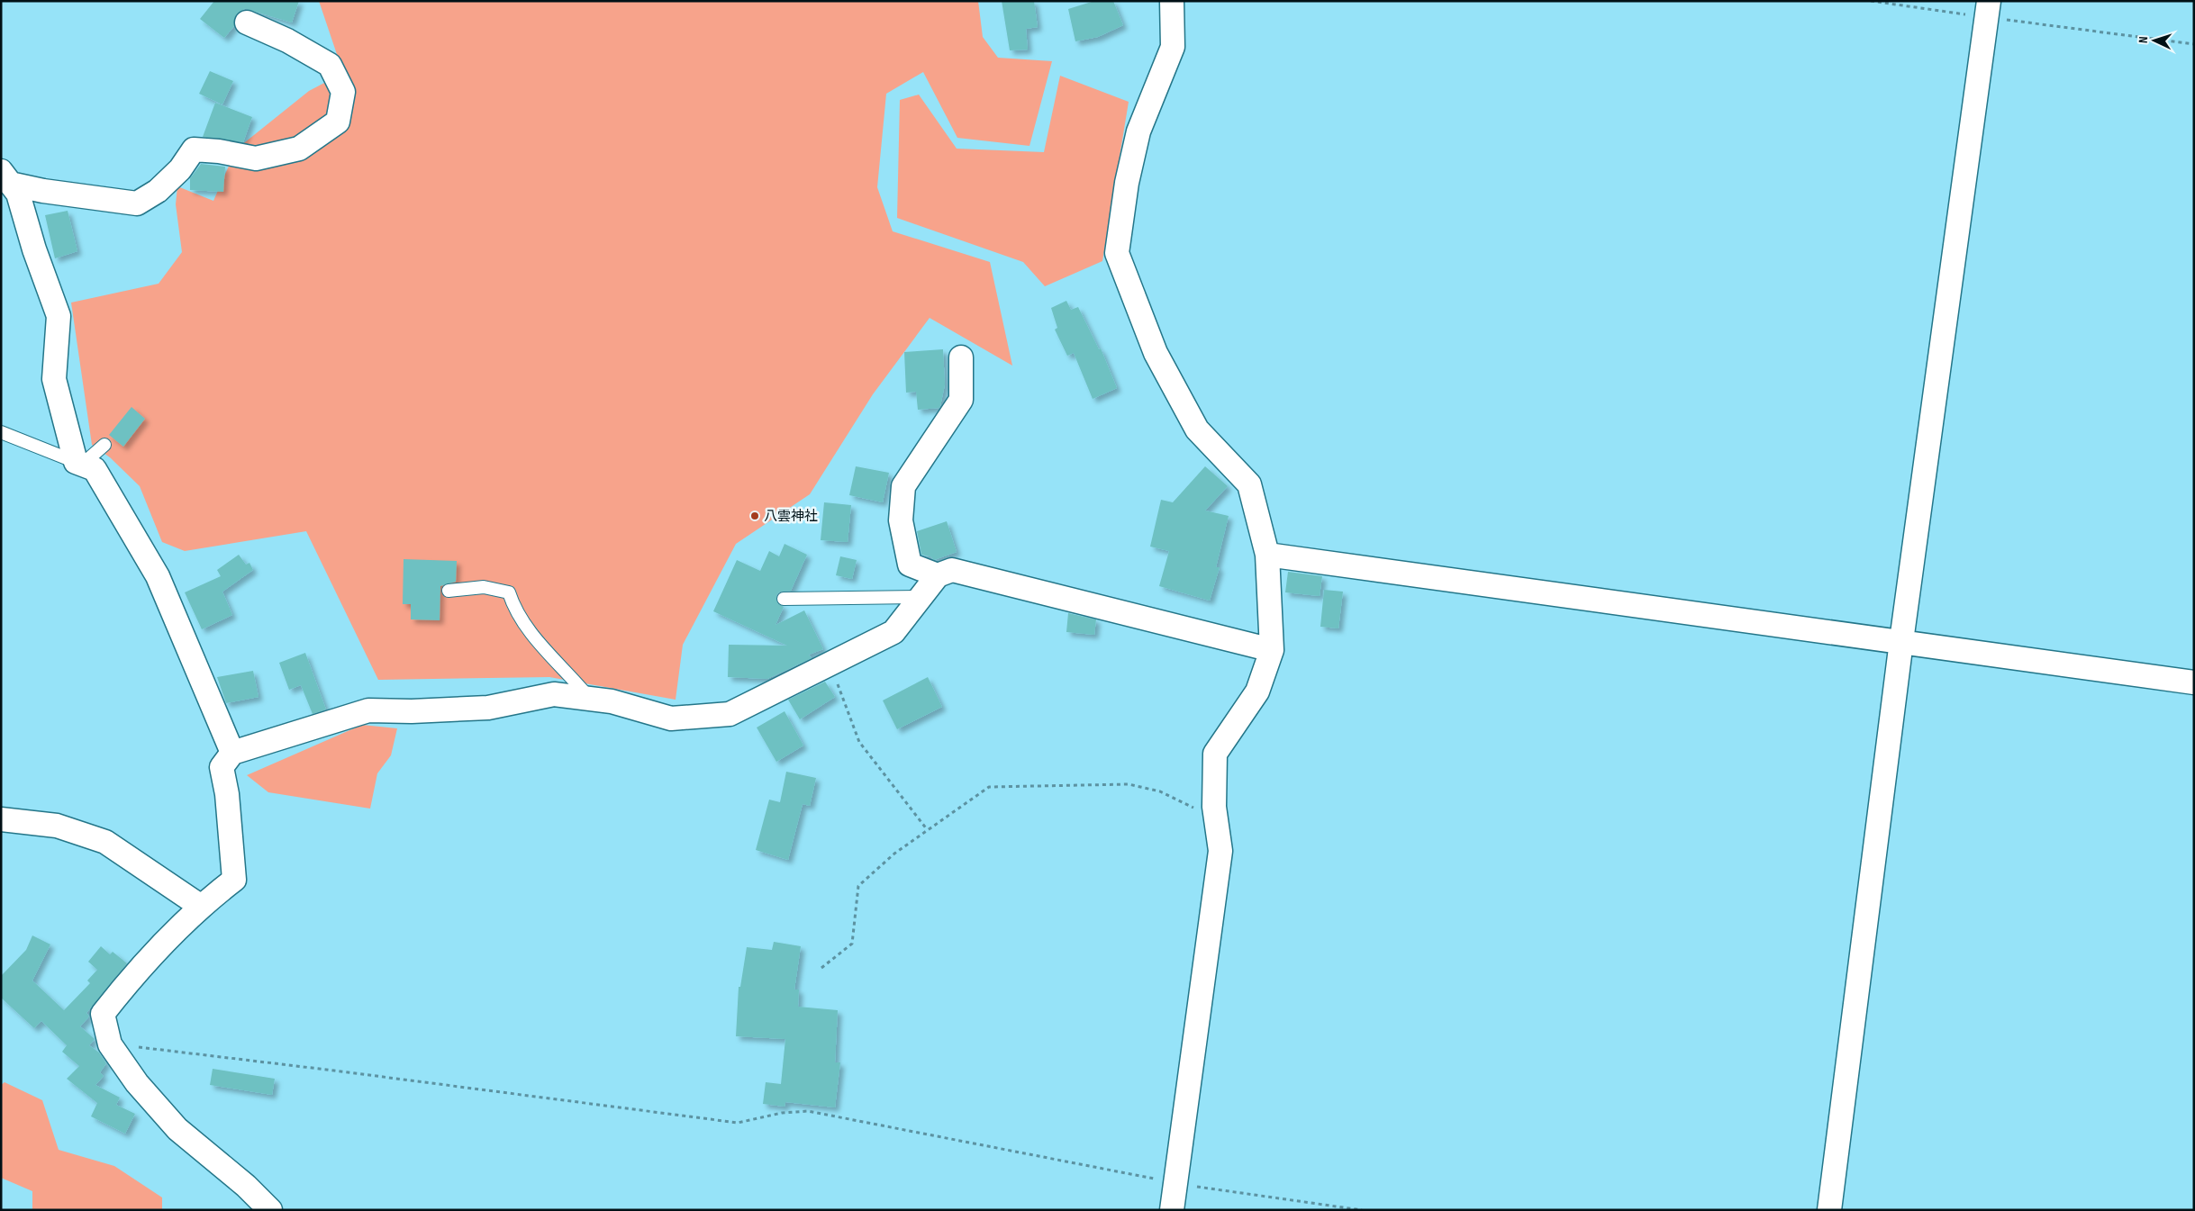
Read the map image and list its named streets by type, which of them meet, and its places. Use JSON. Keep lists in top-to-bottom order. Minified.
{"places":["八雲神社"],"north":"left"}
